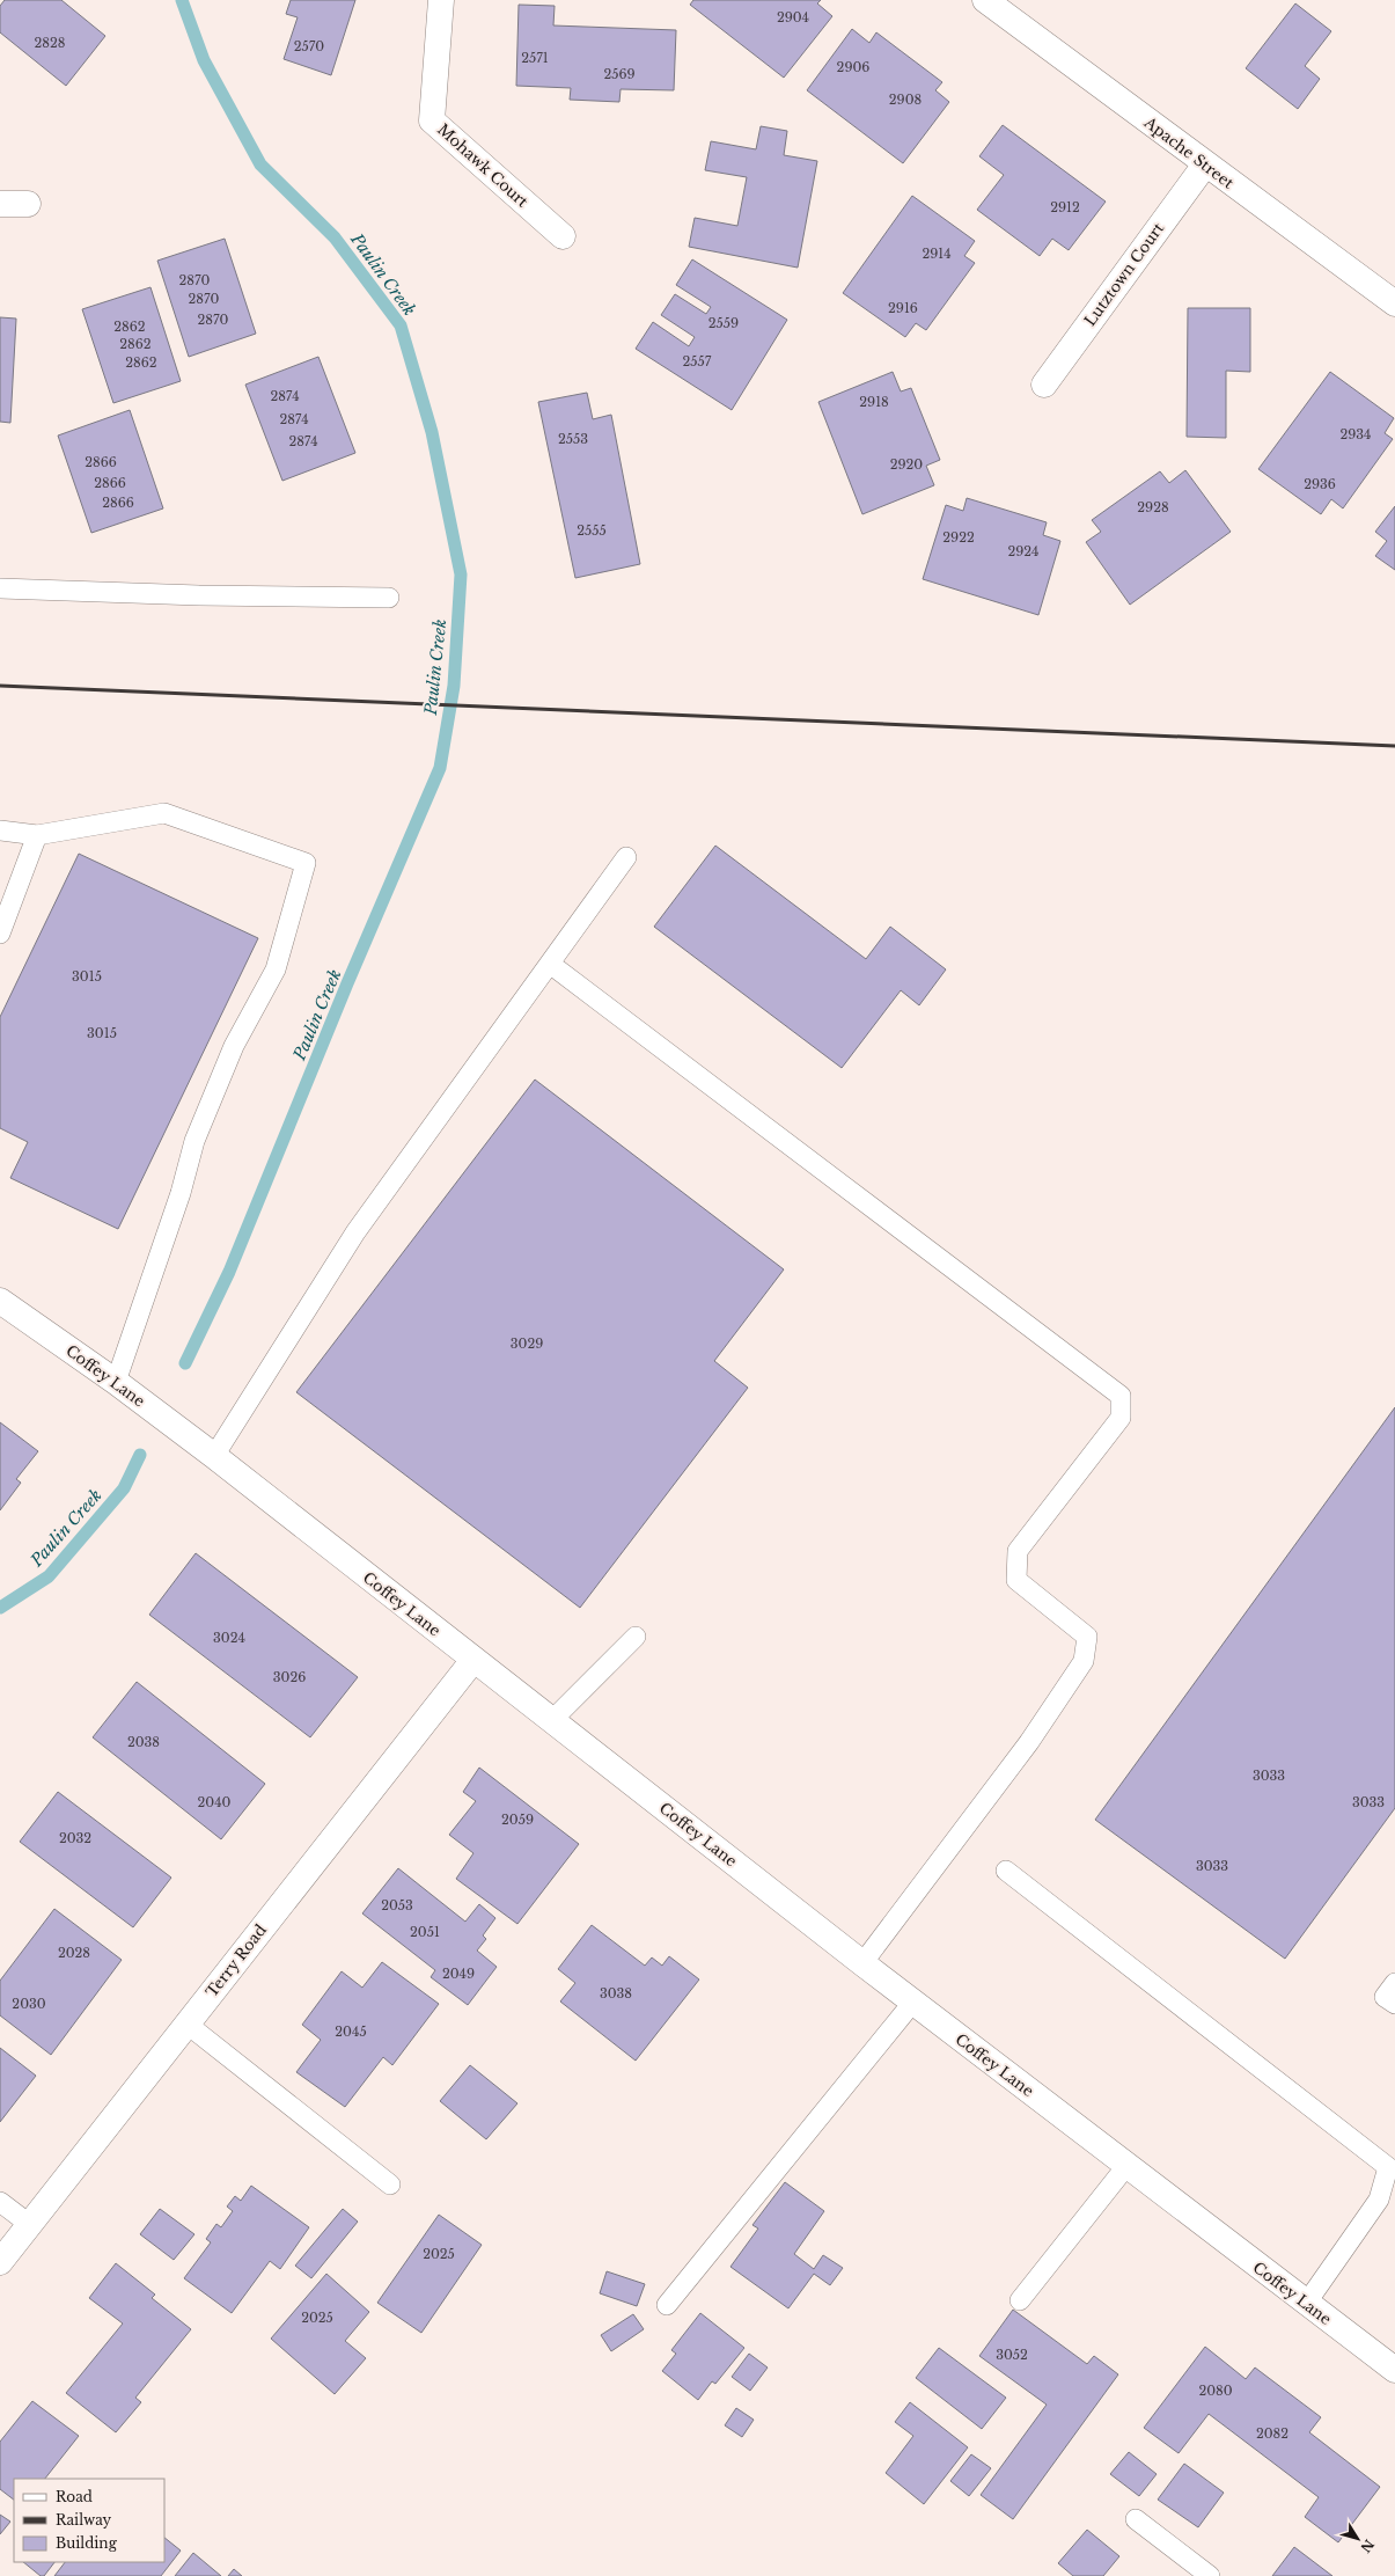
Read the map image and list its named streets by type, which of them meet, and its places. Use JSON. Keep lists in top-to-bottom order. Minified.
{"streets":{"street":["Apache Street","Mohawk Court","Lutztown Court","Coffey Lane","Terry Road"]},"crossings":[["Apache Street","Lutztown Court"],["Coffey Lane","Terry Road"]],"water":["Paulin Creek"],"house_numbers":["2904","2828","2570","2571","2906","2569","2908","2912","2914","2870","2870","2916","2870","2559","2862","2862","2557","2862","2874","2918","2874","2934","2553","2874","2866","2920","2866","2936","2866","2928","2555","2922","2924","3015","3015","3029","3024","3026","2038","3033","2040","3033","2059","2032","3033","2053","2051","2028","2049","3038","2030","2045","2025","2025","3052","2080","2082"],"legend":["Road","Railway","Building"],"north":"bottom right"}
